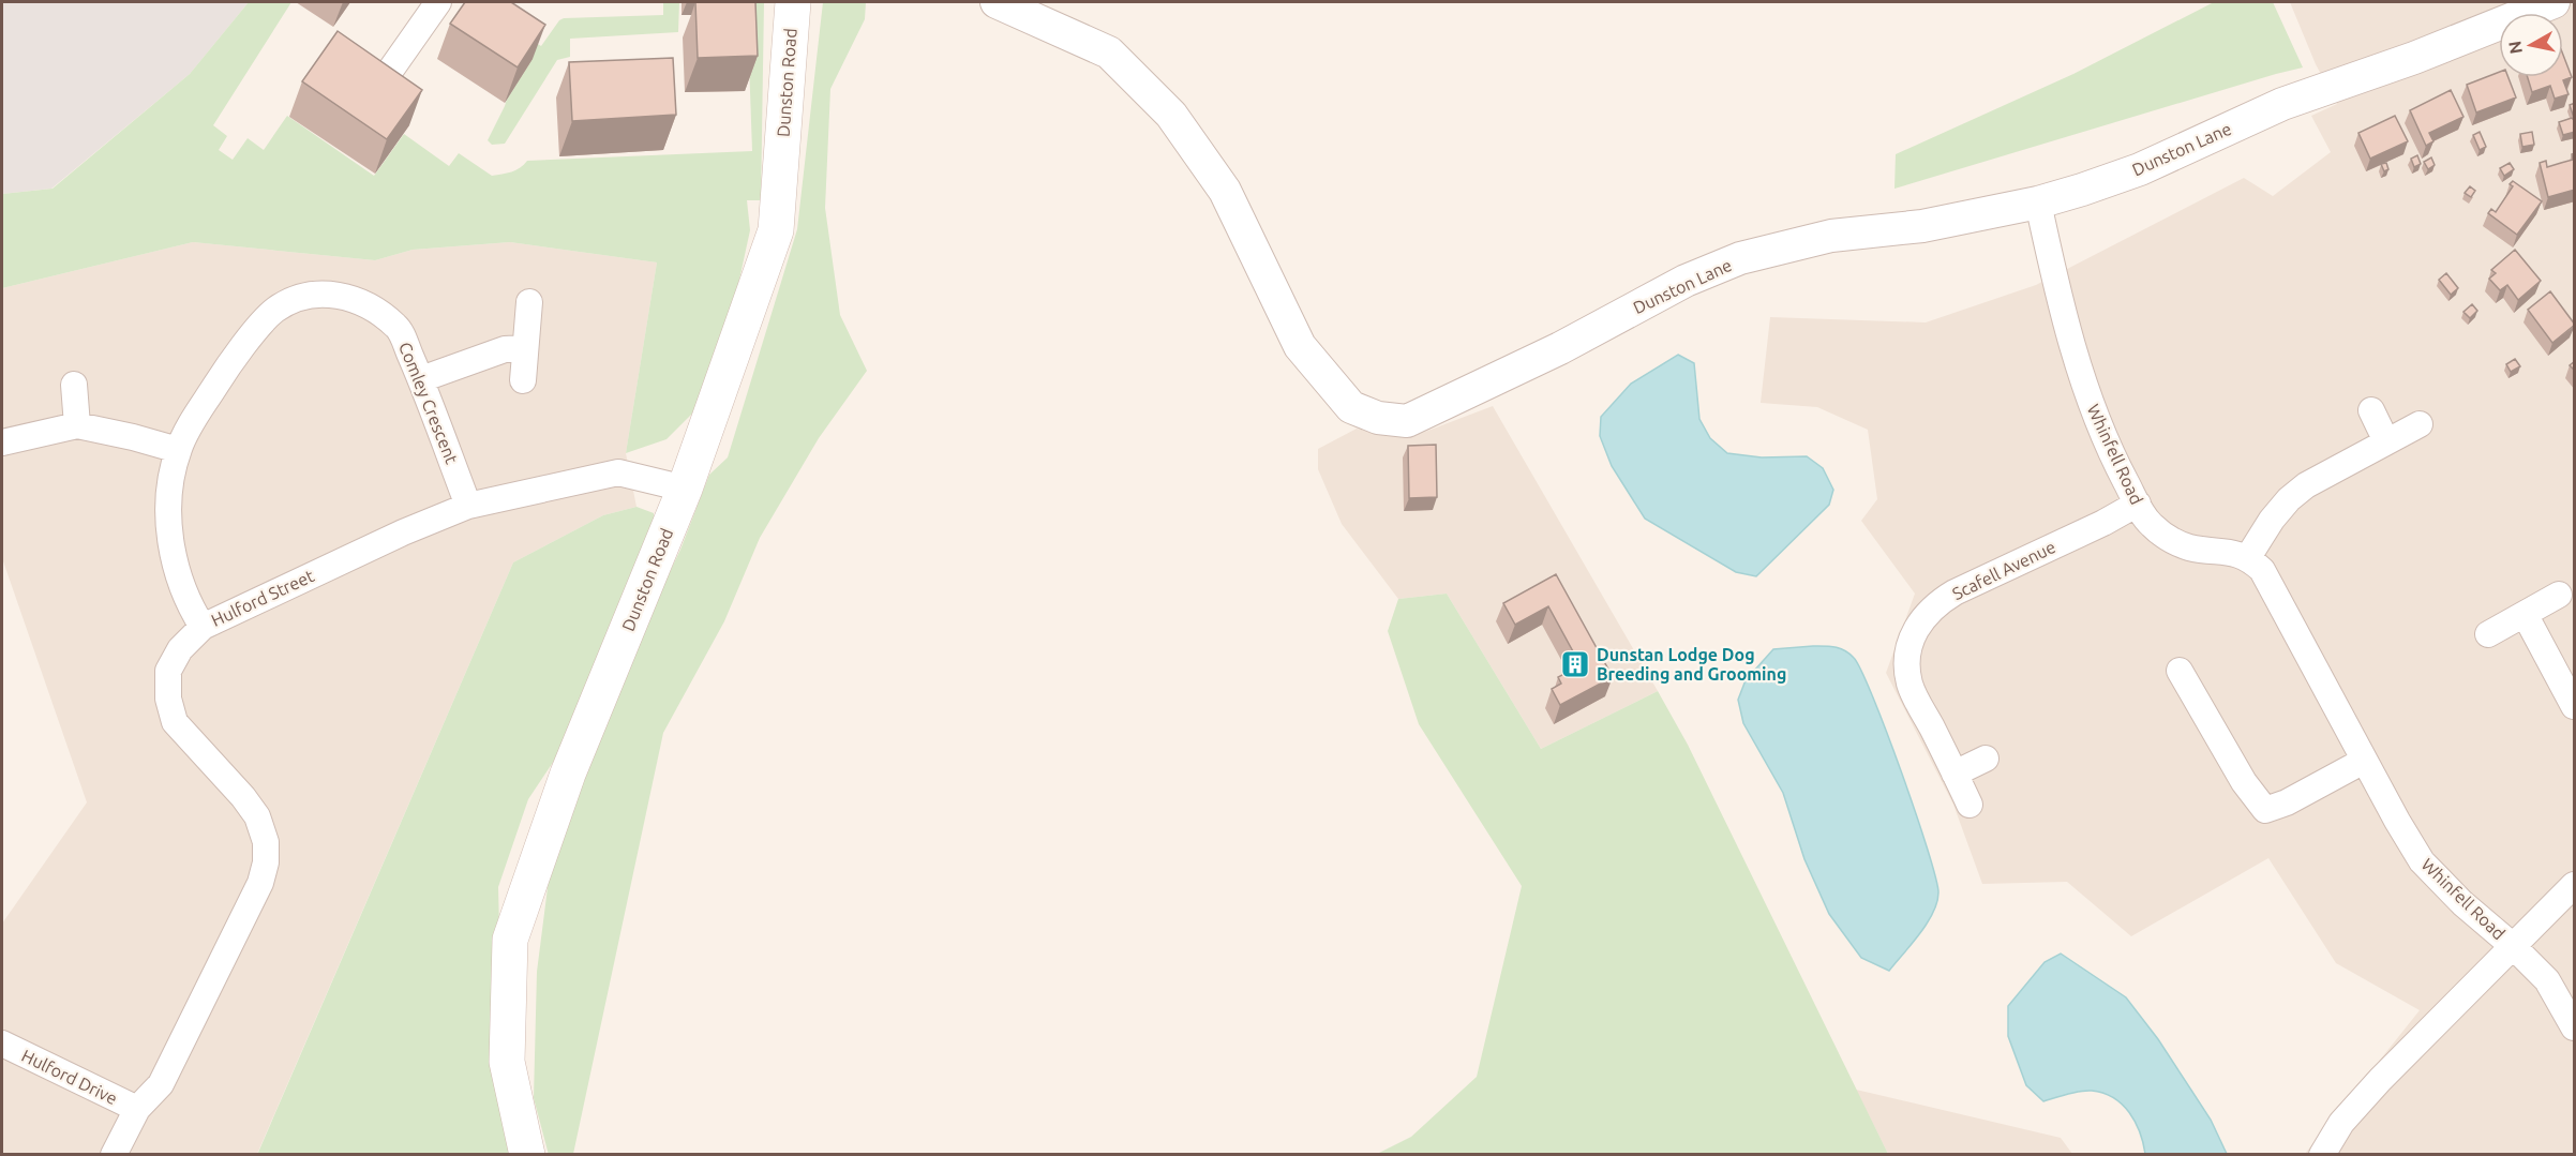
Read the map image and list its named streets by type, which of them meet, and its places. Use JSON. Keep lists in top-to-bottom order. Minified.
{"streets":{"main road":["Dunston Road"],"street":["Dunston Lane","Comley Crescent","Whinfell Road","Scafell Avenue","Hulford Street","Hulford Drive"]},"crossings":[["Dunston Road","Hulford Street"],["Dunston Lane","Whinfell Road"],["Comley Crescent","Hulford Street"],["Whinfell Road","Scafell Avenue"],["Hulford Street","Hulford Drive"]],"places":{"building":["Dunstan Lodge Dog Breeding and Grooming"]},"north":"left"}
